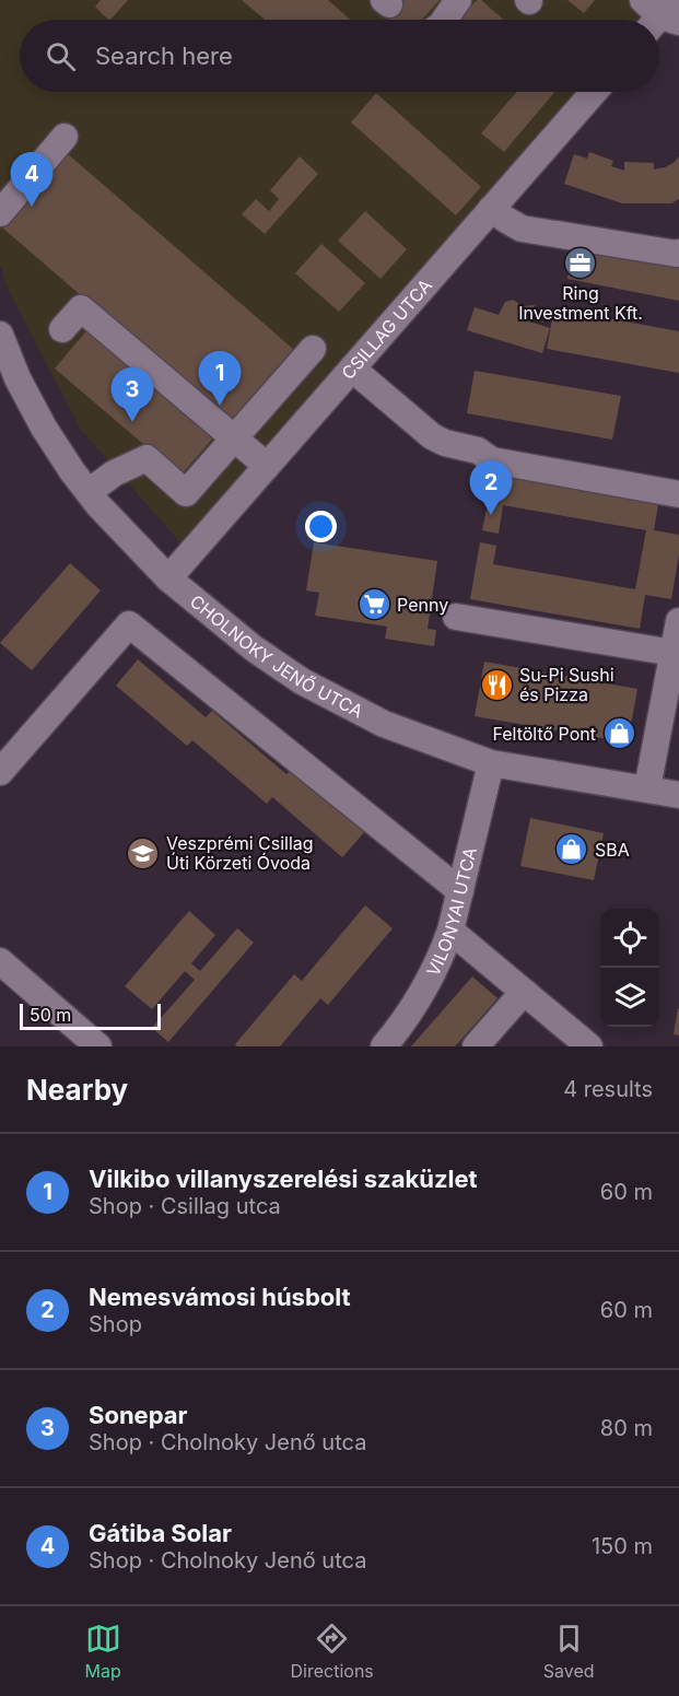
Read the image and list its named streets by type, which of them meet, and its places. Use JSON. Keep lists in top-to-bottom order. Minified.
{"streets":{"street":["CSILLAG UTCA","CHOLNOKY JENŐ UTCA","VILONYAI UTCA"]},"crossings":[["CSILLAG UTCA","CHOLNOKY JENŐ UTCA"],["CHOLNOKY JENŐ UTCA","VILONYAI UTCA"]],"places":{"office":["Ring Investment Kft."],"supermarket":["Penny"],"restaurant":["Su-Pi Sushi és Pizza"],"shop":["Feltöltő Pont","SBA"],"school or university":["Veszprémi Csillag Úti Körzeti Óvoda"]},"scale_bar":"50 m","page":{"search":"Search here","pins":["4","1","3","2"],"scale":"50 m","heading":["Nearby","4 results"],"list":[{"mark":"1","name":"Vilkibo villanyszerelési szaküzlet","note":"Shop · Csillag utca","value":"60 m"},{"mark":"2","name":"Nemesvámosi húsbolt","note":"Shop","value":"60 m"},{"mark":"3","name":"Sonepar","note":"Shop · Cholnoky Jenő utca","value":"80 m"},{"mark":"4","name":"Gátiba Solar","note":"Shop · Cholnoky Jenő utca","value":"150 m"}],"nav":["Map","Directions","Saved"]}}
